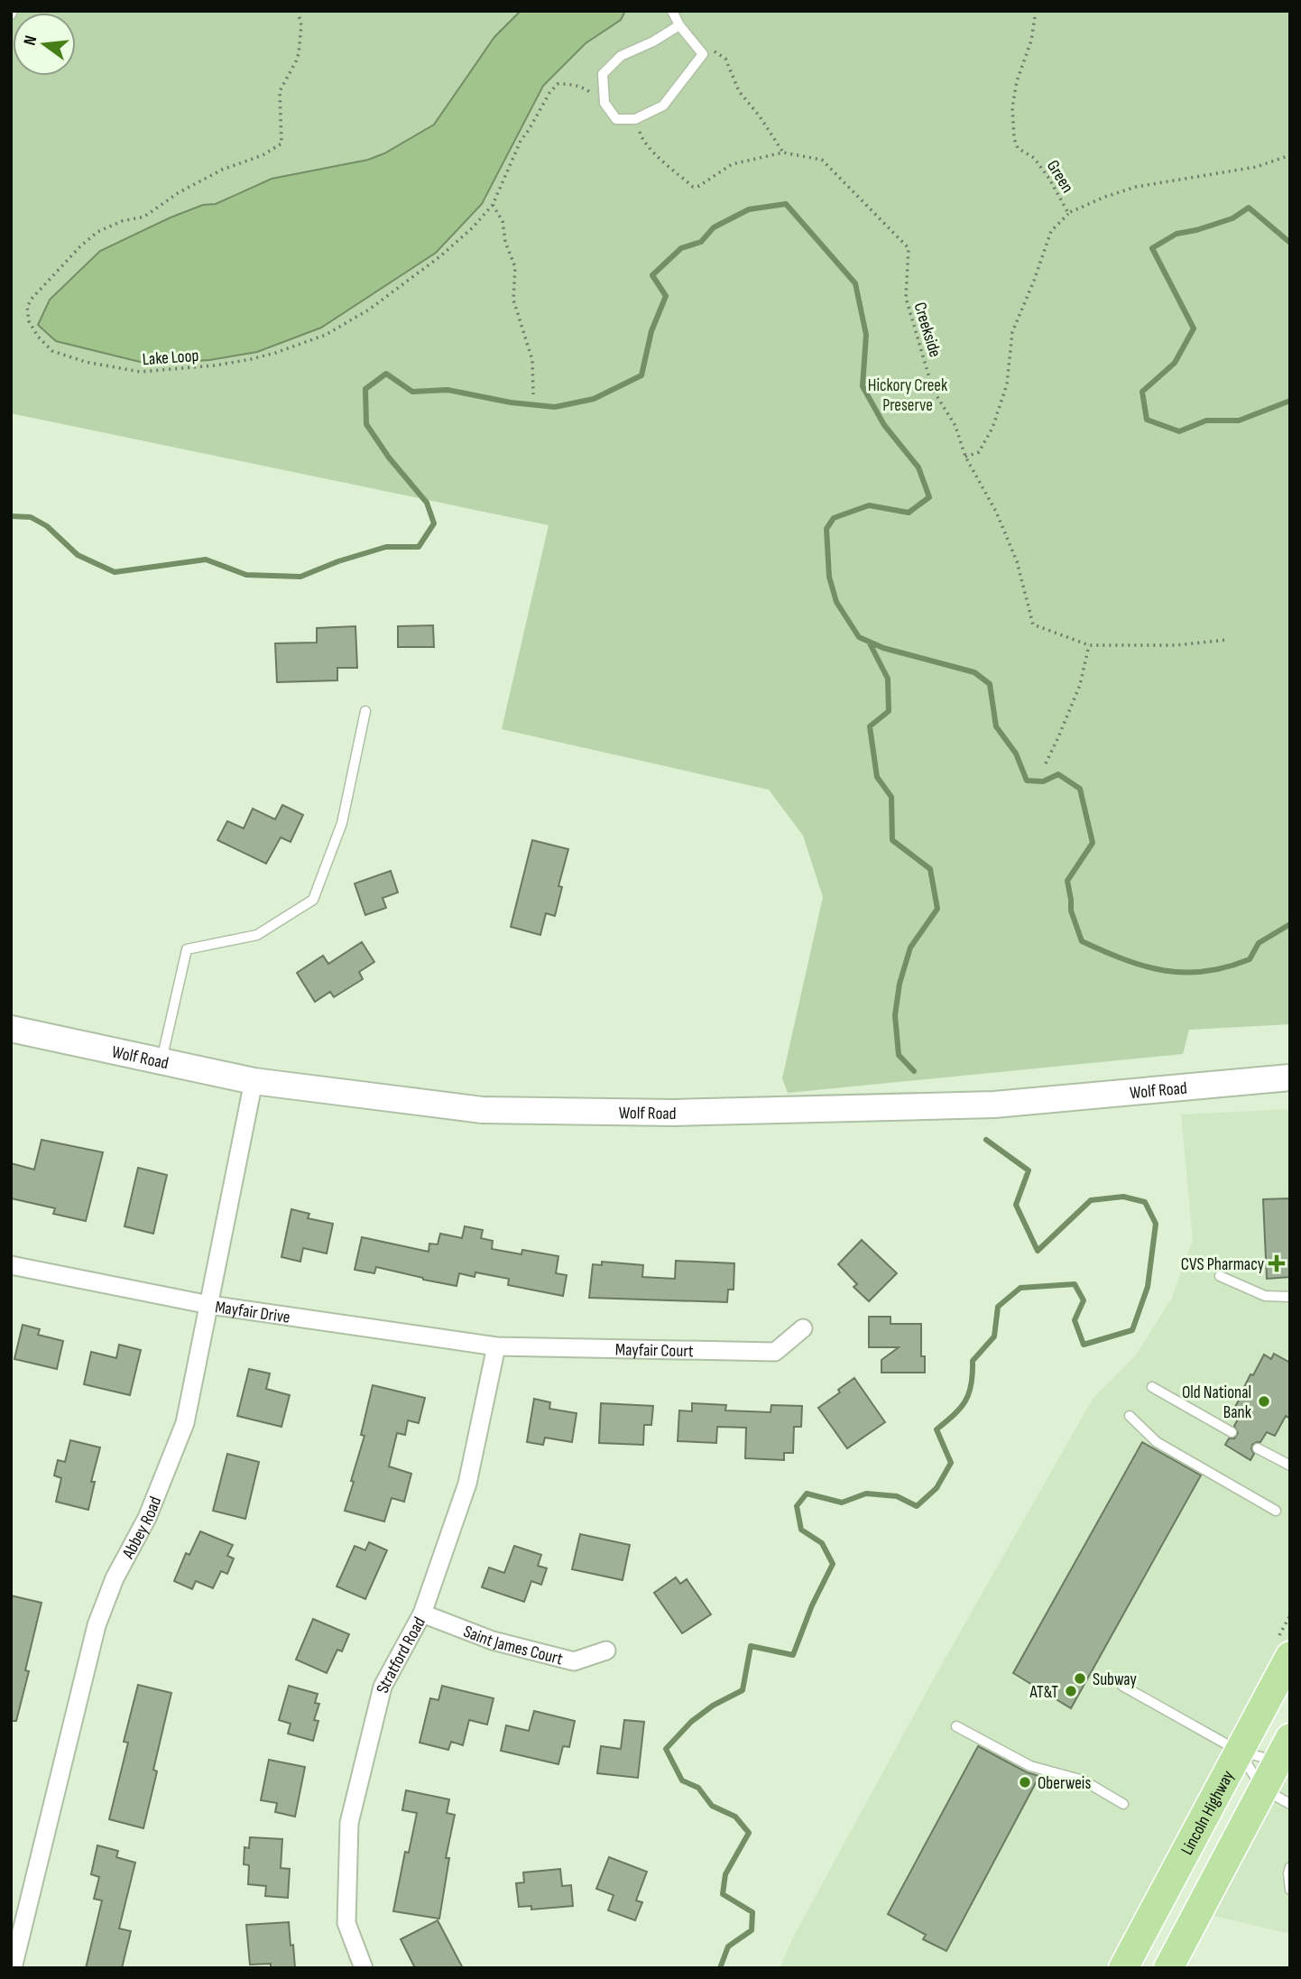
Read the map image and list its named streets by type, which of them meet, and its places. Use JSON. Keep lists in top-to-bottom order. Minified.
{"streets":{"main road":["Wolf Road","Lincoln Highway"],"street":["Mayfair Drive","Mayfair Court","Abbey Road","Saint James Court","Stratford Road"],"path":["Green","Creekside","Lake Loop"]},"crossings":[["Wolf Road","Abbey Road"],["Mayfair Drive","Mayfair Court"],["Mayfair Drive","Abbey Road"],["Mayfair Drive","Stratford Road"],["Mayfair Court","Stratford Road"],["Saint James Court","Stratford Road"]],"parks":["Hickory Creek Preserve"],"places":{"health":["CVS Pharmacy"],"other":["Old National Bank","Subway","AT&T","Oberweis"]},"north":"left"}
